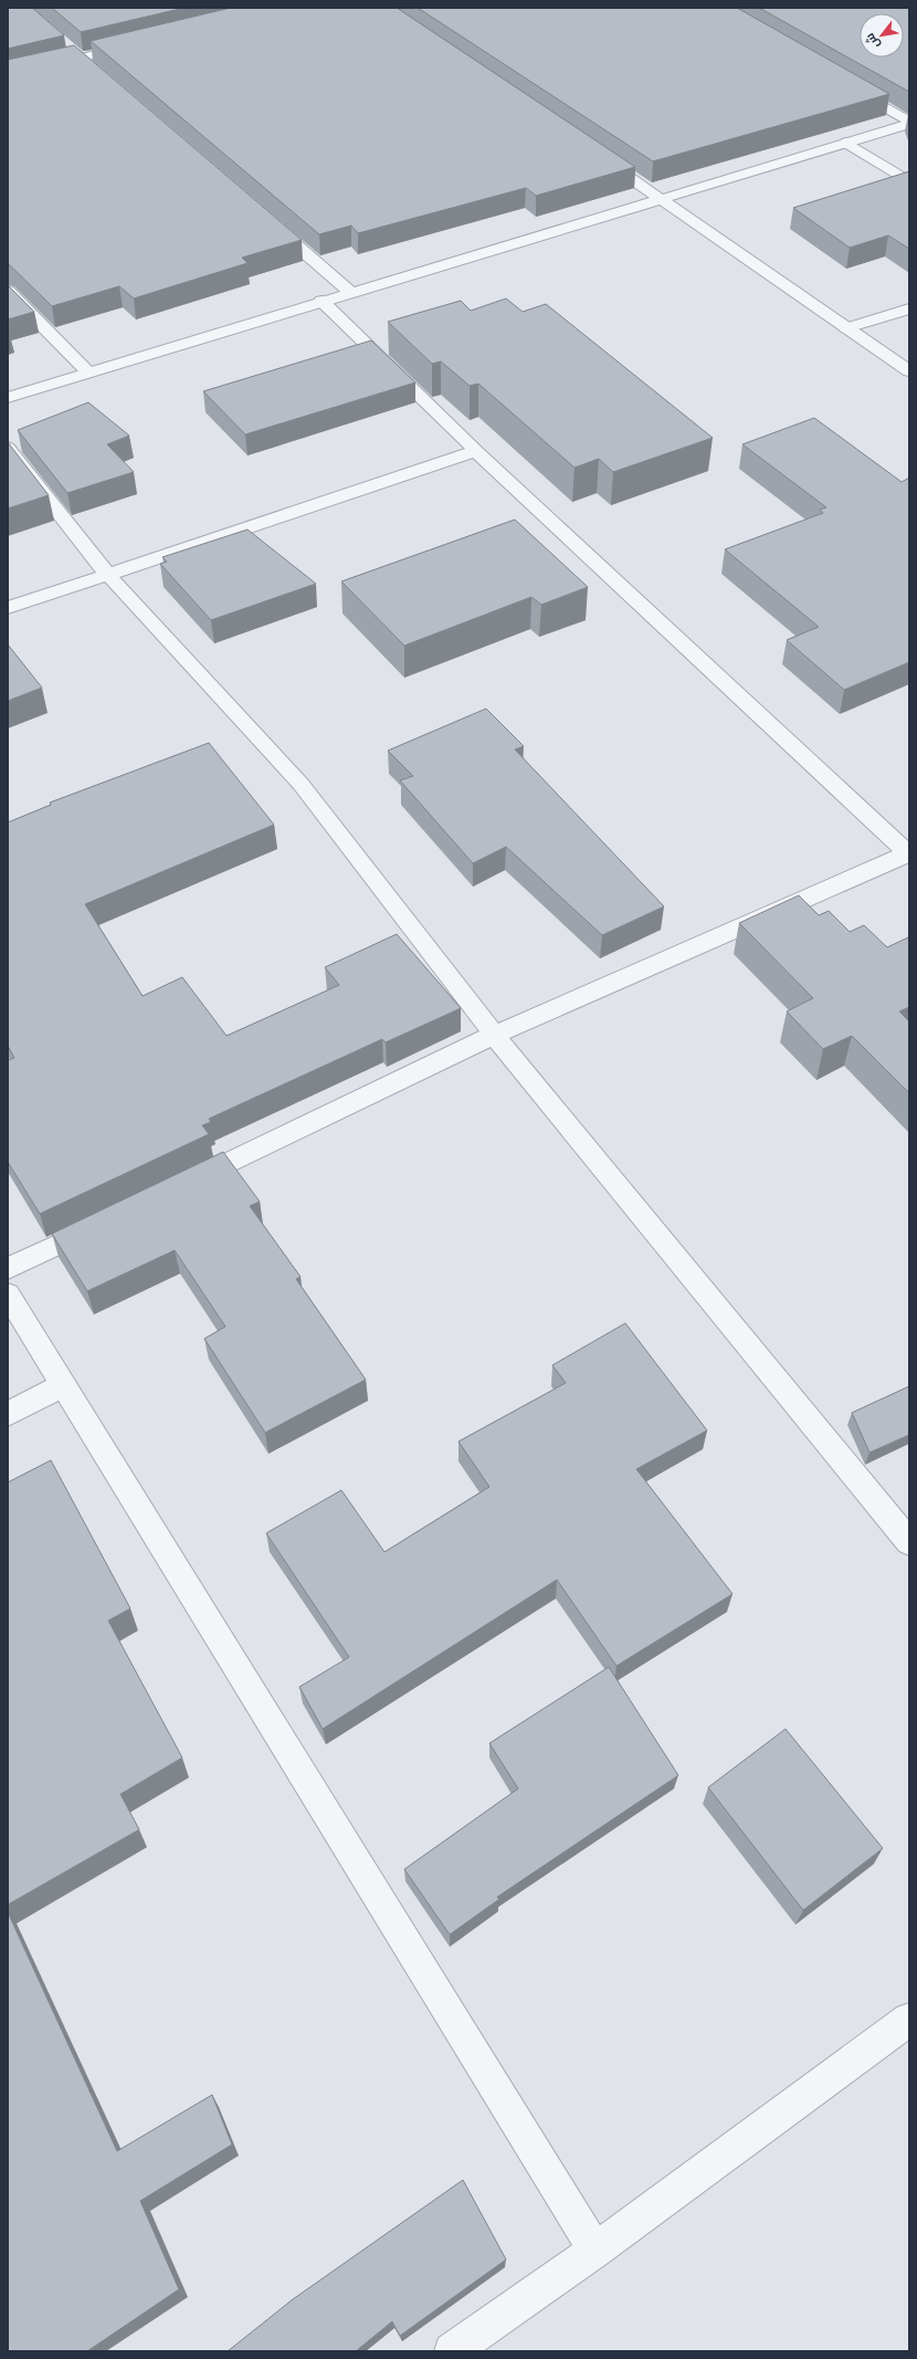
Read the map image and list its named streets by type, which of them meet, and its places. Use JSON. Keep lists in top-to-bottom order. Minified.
{"north":"bottom left"}
